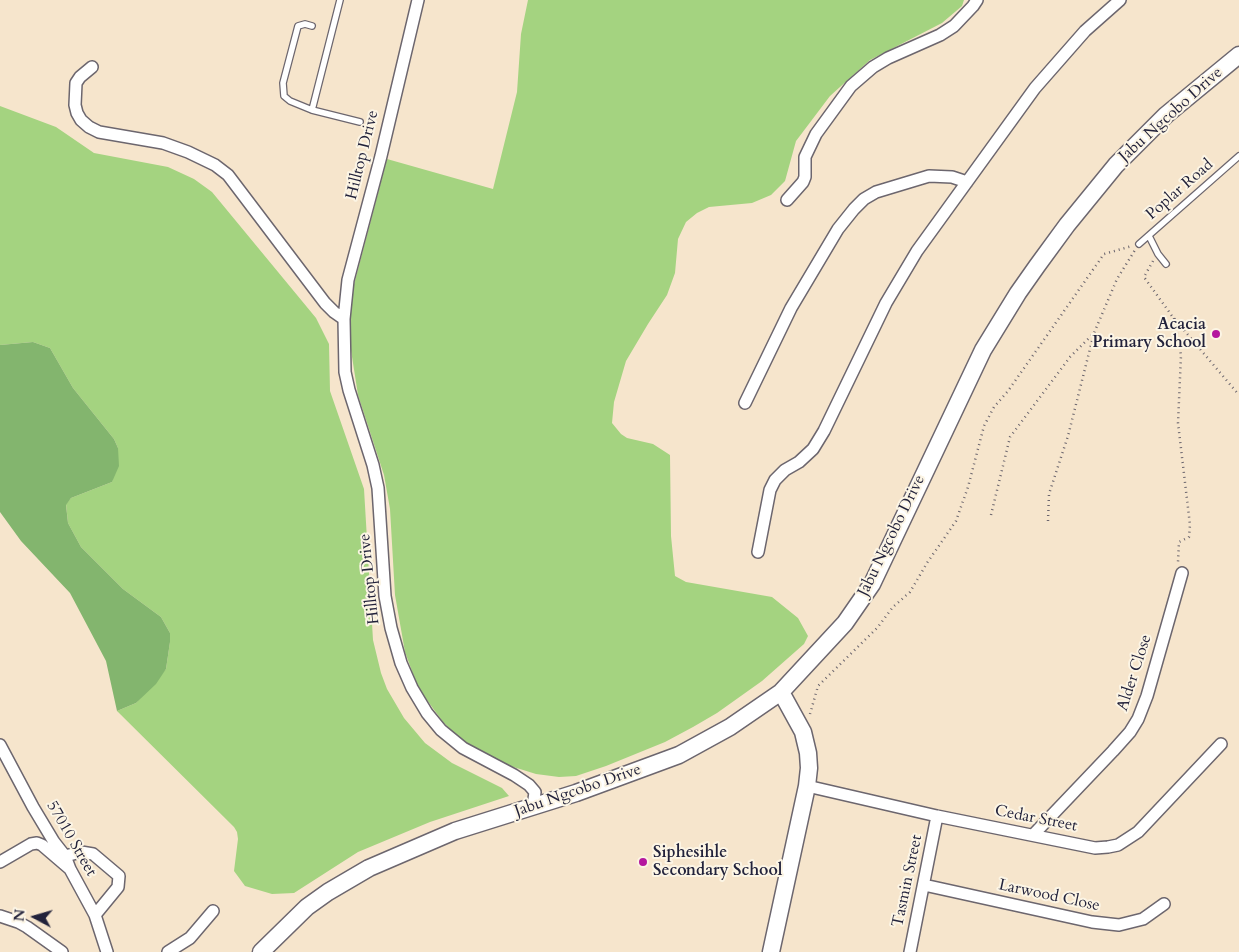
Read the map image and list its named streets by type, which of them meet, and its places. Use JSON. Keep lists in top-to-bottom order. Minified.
{"streets":{"main road":["Jabu Ngcobo Drive"],"street":["Hilltop Drive","Alder Close","Cedar Street","57010 Street","Tasmin Street","Larwood Close"],"lane":["Poplar Road"]},"crossings":[["Jabu Ngcobo Drive","Hilltop Drive"],["Alder Close","Cedar Street"],["Cedar Street","Tasmin Street"],["Tasmin Street","Larwood Close"]],"places":["Acacia Primary School","Siphesihle Secondary School"],"north":"left"}
